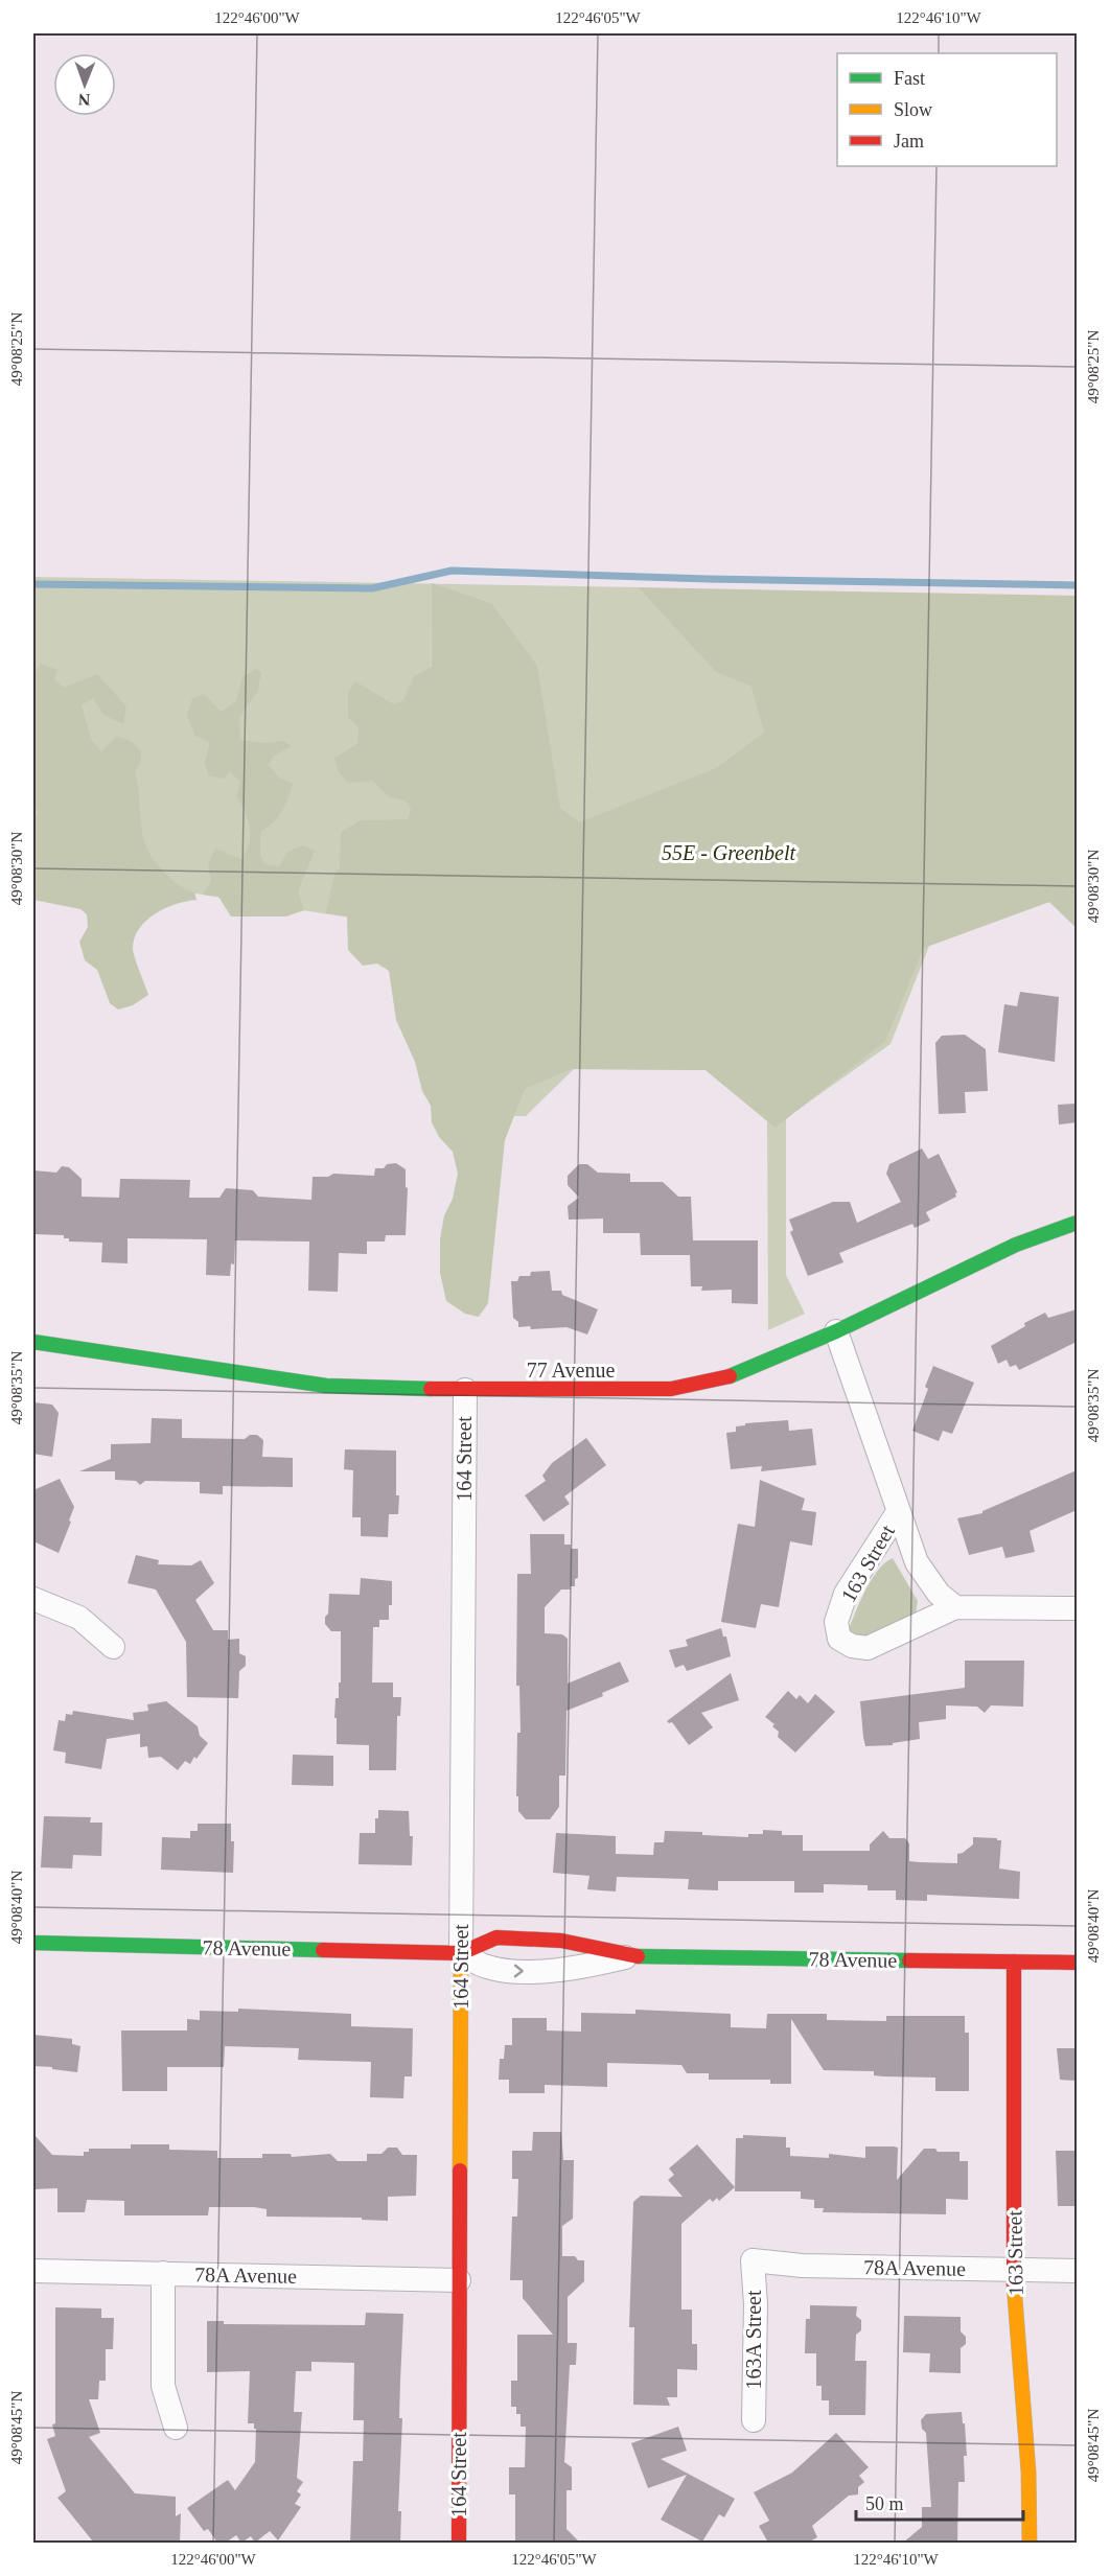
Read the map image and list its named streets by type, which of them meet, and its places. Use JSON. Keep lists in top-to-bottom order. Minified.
{"streets":{"street":["77 Avenue","164 Street","163 Street","78 Avenue","78A Avenue","163A Street"]},"crossings":[["77 Avenue","164 Street"],["77 Avenue","163 Street"],["164 Street","78 Avenue"],["164 Street","78A Avenue"],["163 Street","78 Avenue"],["163 Street","78A Avenue"],["78A Avenue","163A Street"]],"parks":["55E - Greenbelt"],"legend":["Fast","Slow","Jam"],"scale_bar":"50 m","north":"bottom","coordinates":["122°46'00\"W","122°46'05\"W","122°46'10\"W","49°08'25\"N","49°08'30\"N","49°08'35\"N","49°08'40\"N","49°08'45\"N"]}
